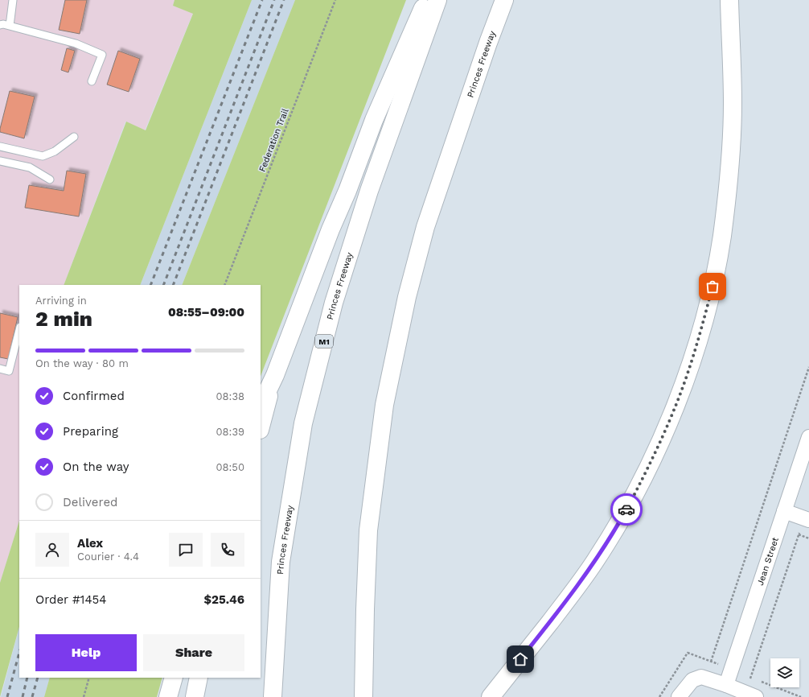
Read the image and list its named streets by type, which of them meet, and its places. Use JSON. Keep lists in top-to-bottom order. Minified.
{"streets":{"highway":["Princes Freeway","M1"],"street":["Jean Street"],"path":["Federation Trail"]},"page":{"heading":["2 min","Arriving in","08:55–09:00"],"panel":["Alex","Courier · 4.4","Order #1454","$25.46"],"bar":"On the way · 80 m","list":[["Confirmed","08:38"],["Preparing","08:39"],["On the way","08:50"],"Delivered"],"buttons":["Help","Share"]}}
